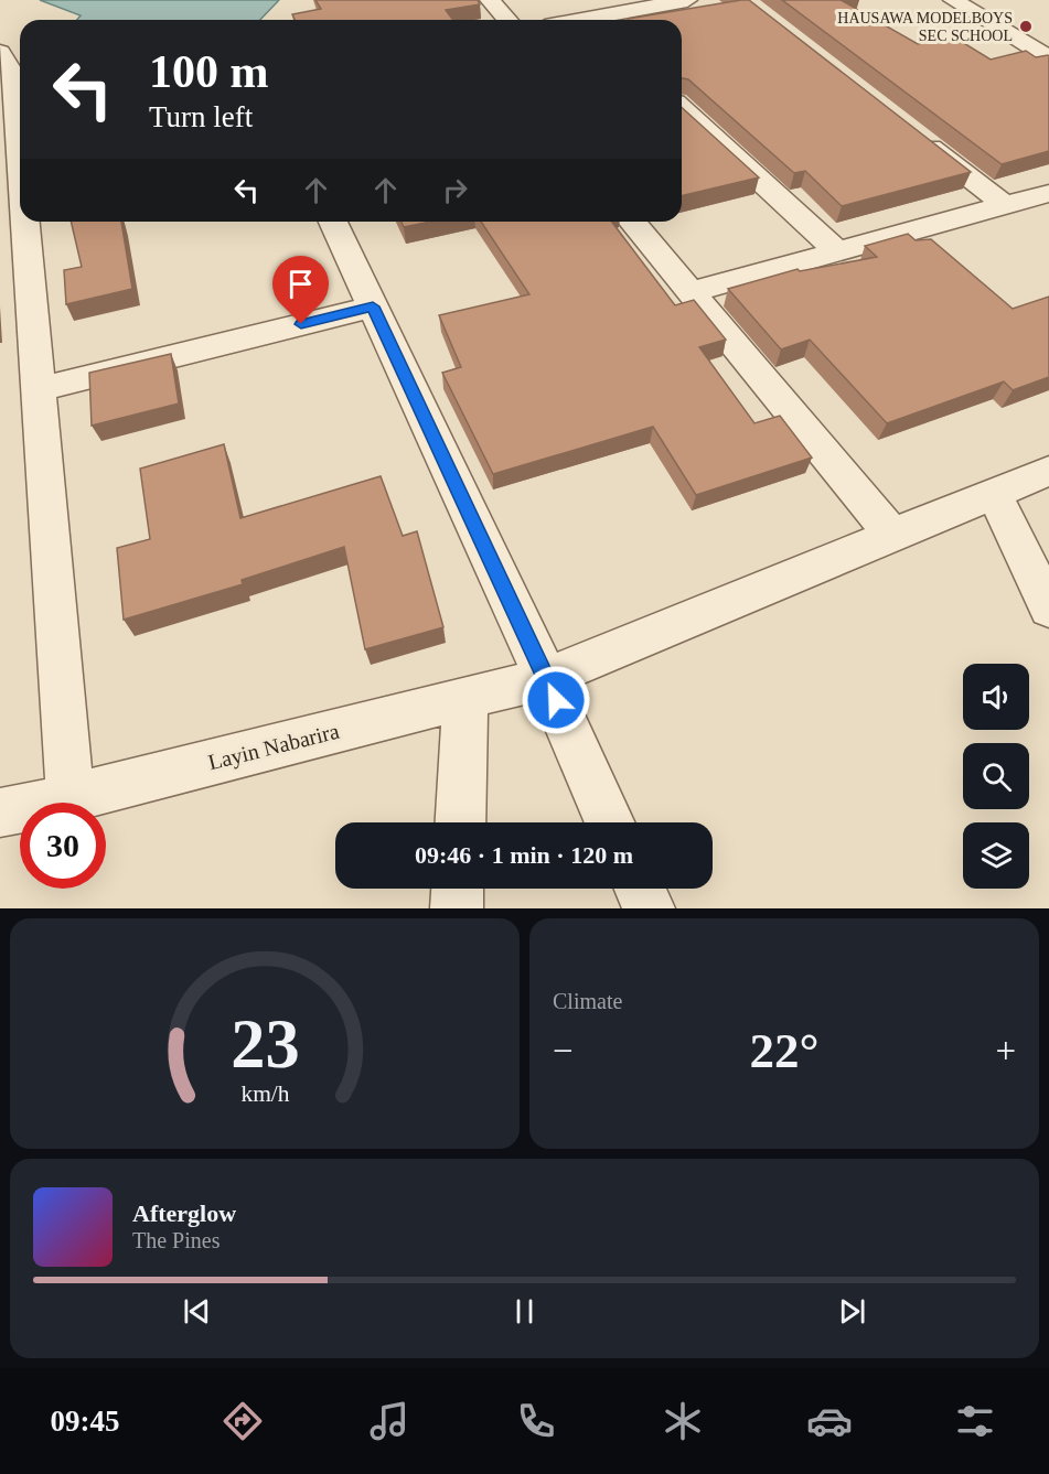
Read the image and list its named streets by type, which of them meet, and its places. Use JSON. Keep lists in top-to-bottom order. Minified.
{"streets":{"street":["Layin Nabarira"]},"places":["HAUSAWA MODELBOYS SEC SCHOOL"],"page":{"turn":["100 m","Turn left"],"limit":"30","trip":"09:46 · 1 min · 120 m","tile":"Climate","heat":["−","22°","+"],"song":["Afterglow","The Pines"],"tabs":"09:45","gauge":["23","km/h"]}}
